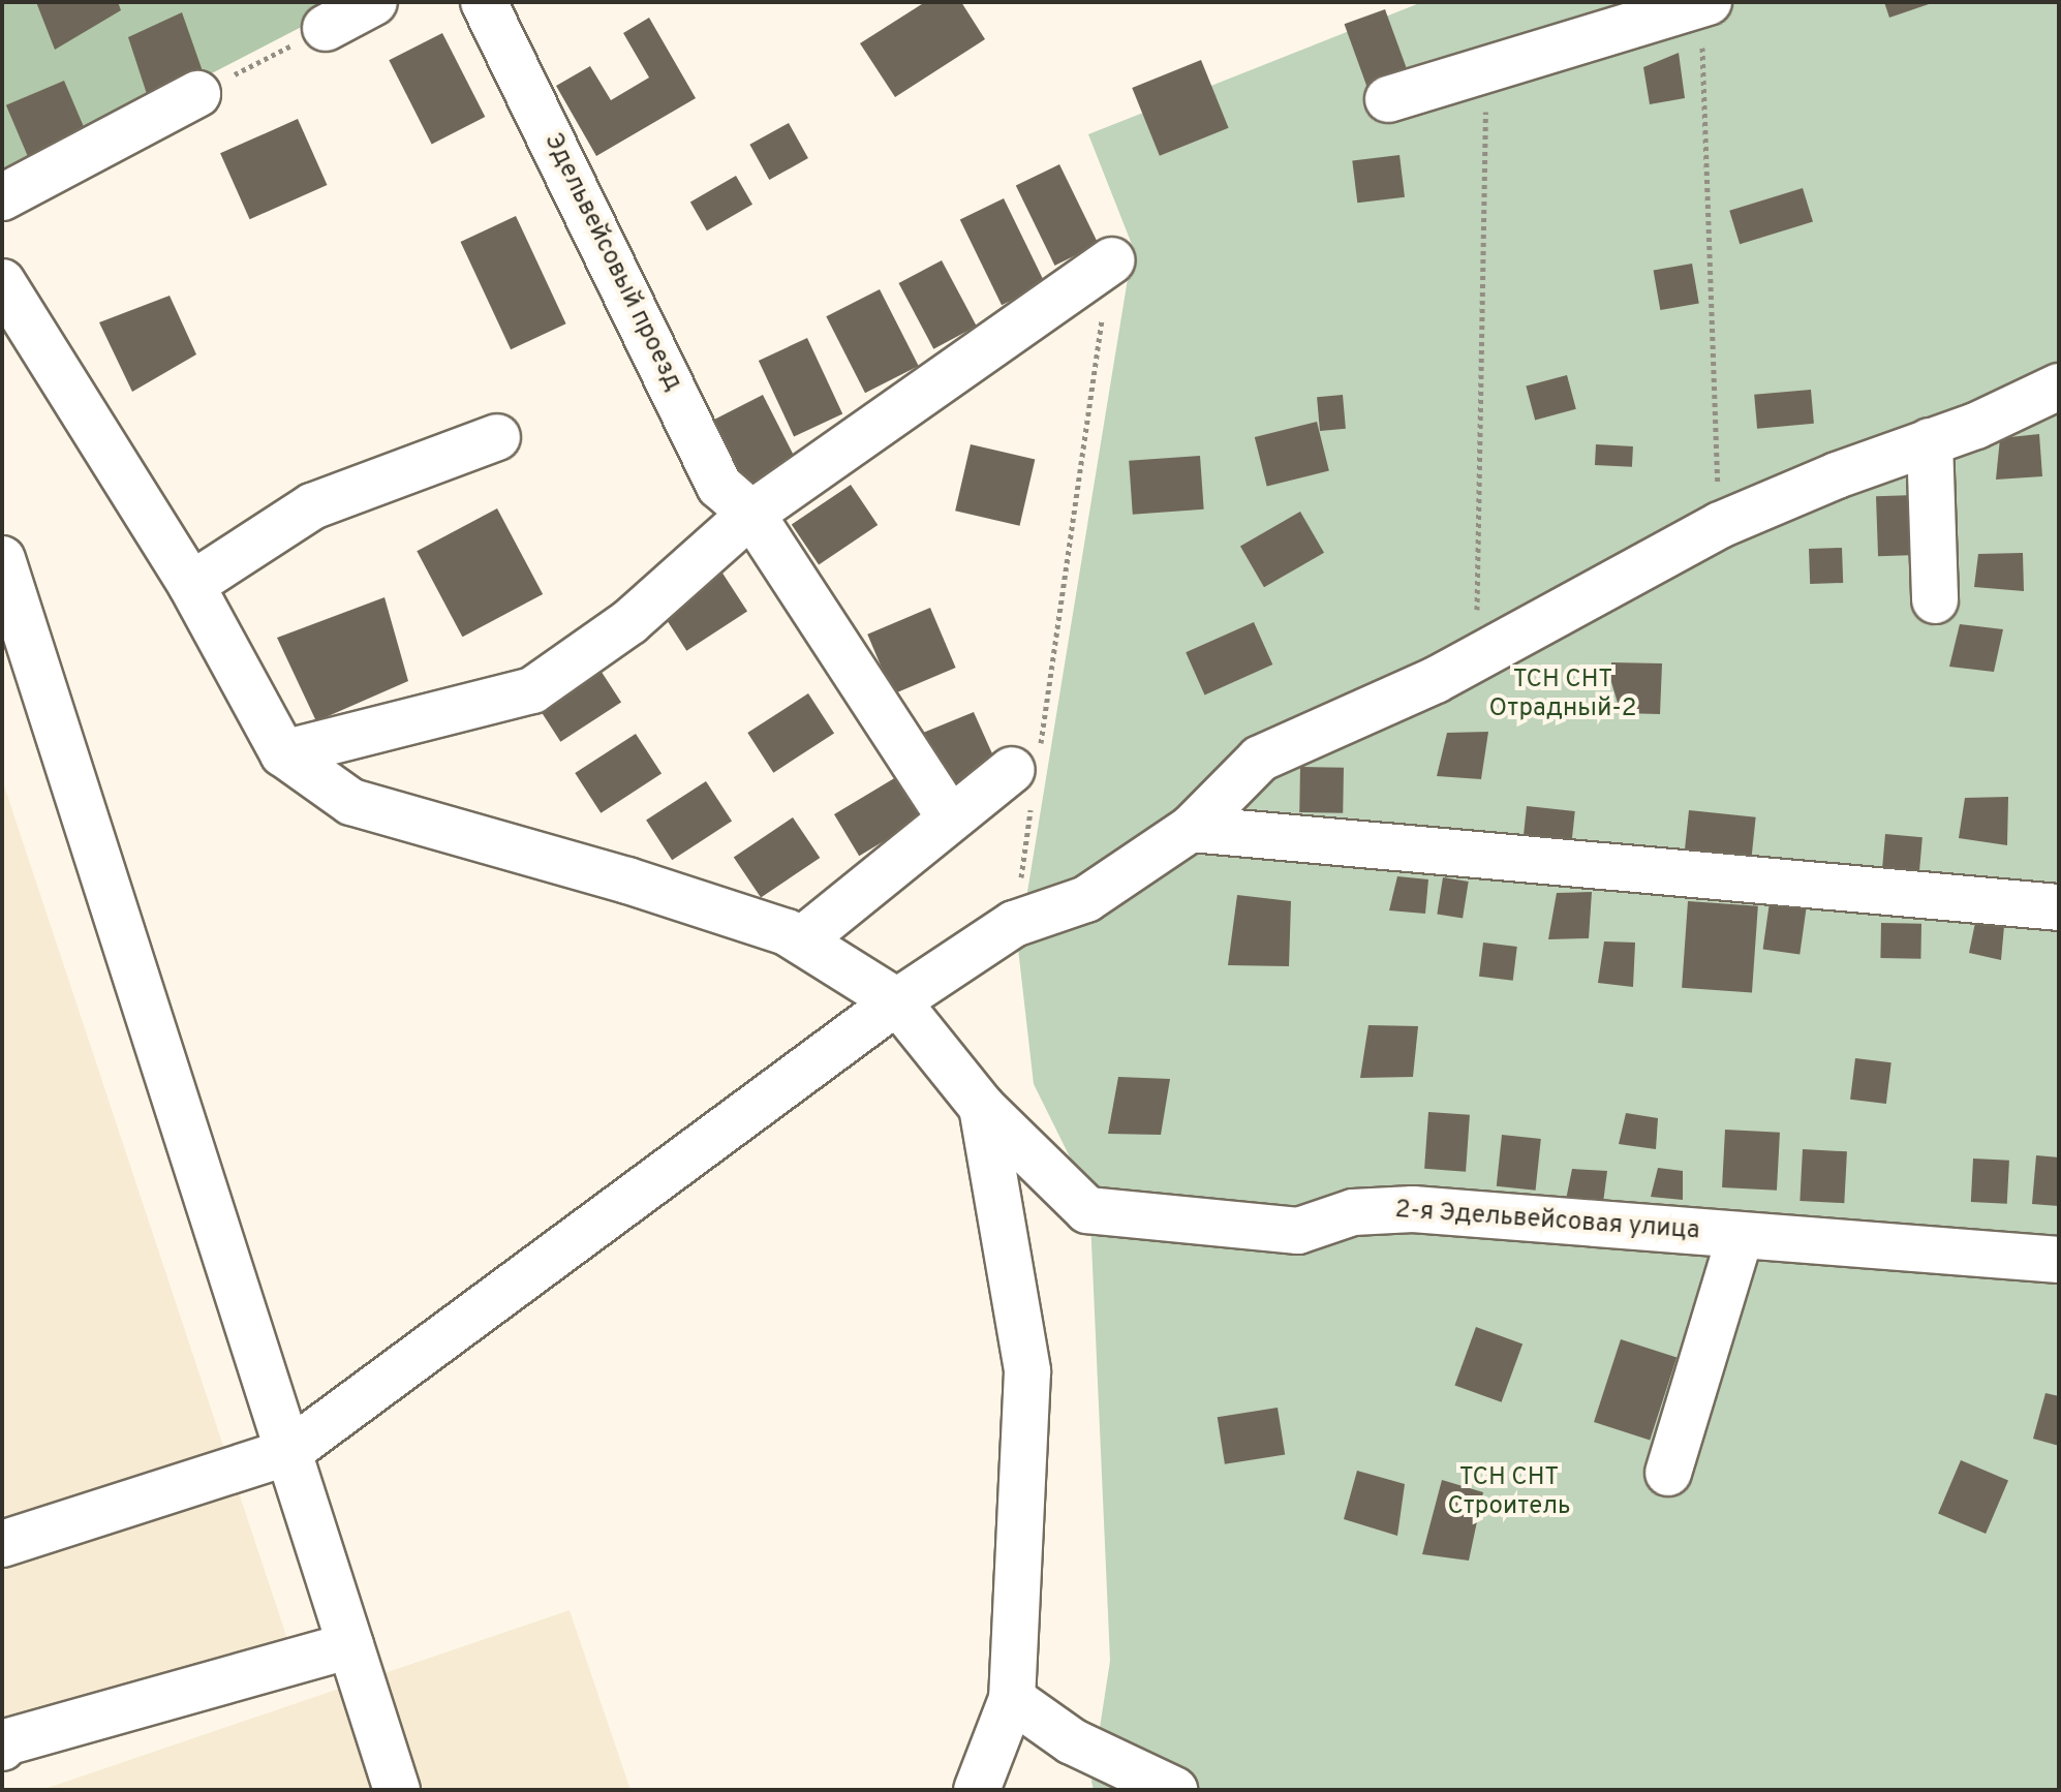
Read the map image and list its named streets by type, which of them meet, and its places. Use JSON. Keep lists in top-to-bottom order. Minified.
{"streets":{"street":["Эдельвейсовый проезд","2-я Эдельвейсовая улица"]},"parks":["ТСН СНТ Отрадный-2","ТСН СНТ Строитель"]}
